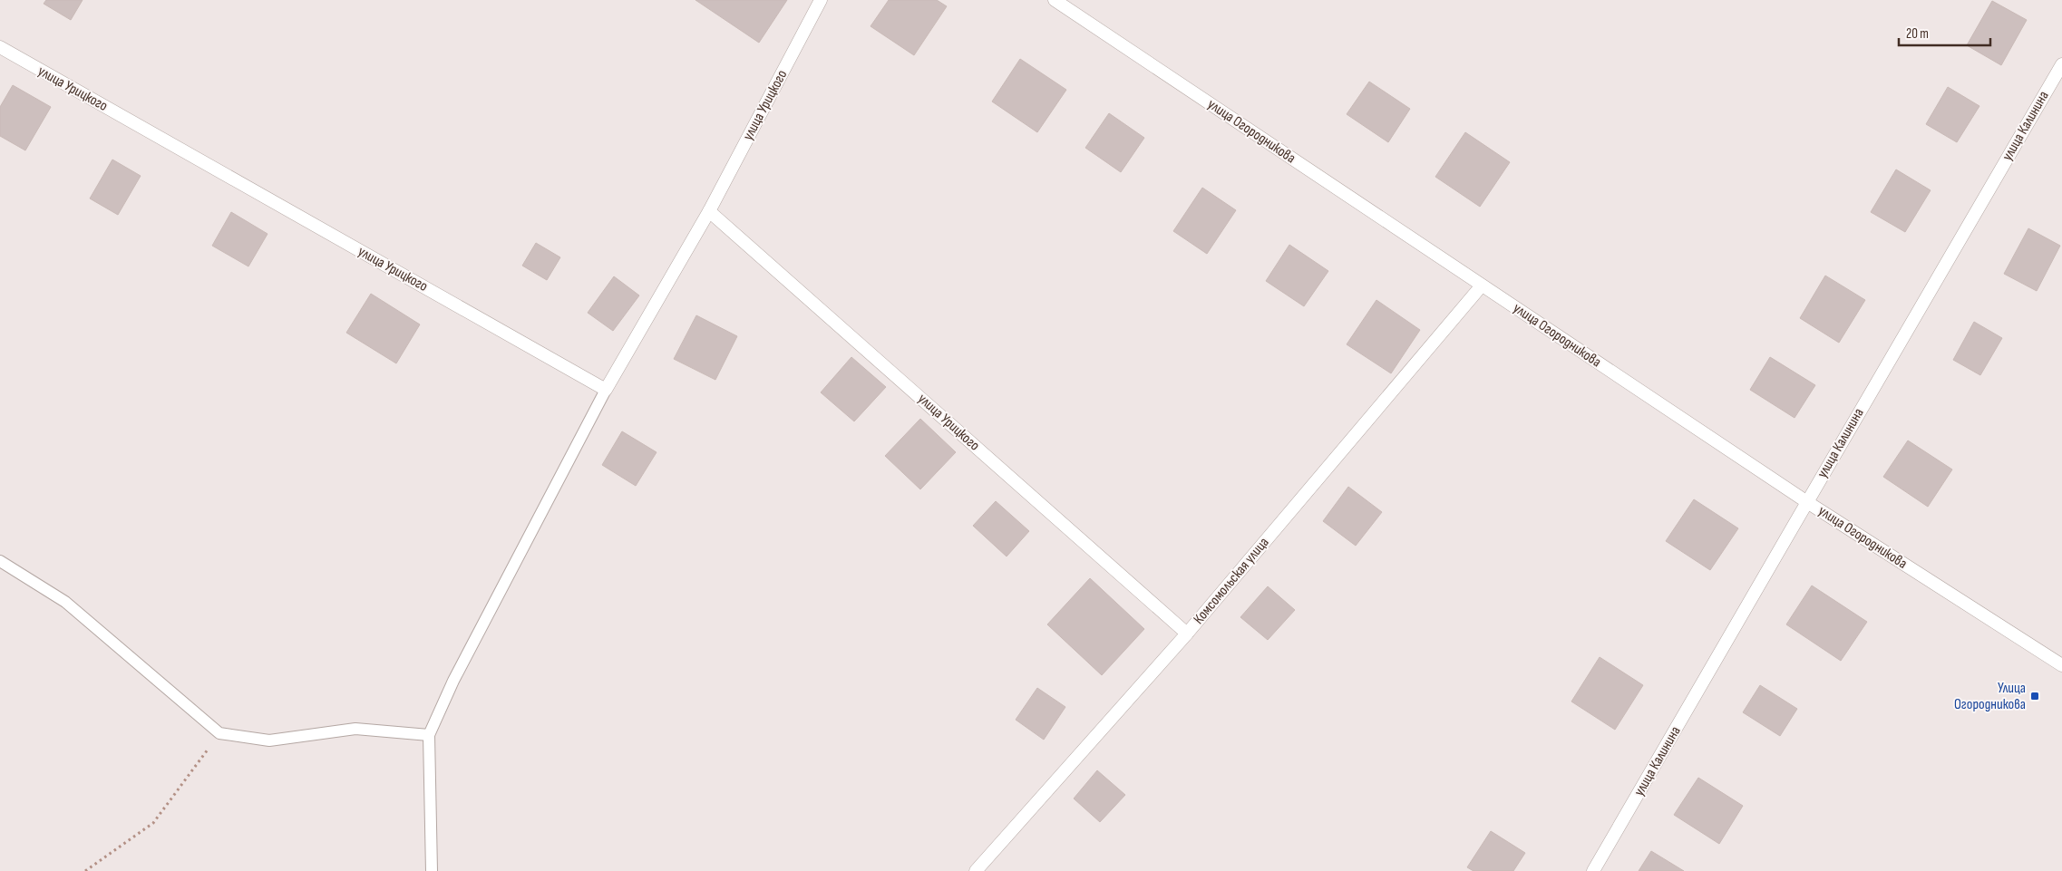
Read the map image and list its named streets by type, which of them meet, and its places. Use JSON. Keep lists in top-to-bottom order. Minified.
{"streets":{"street":["улица Урицкого","улица Калинина","улица Огородникова","Комсомольская улица"]},"crossings":[["улица Урицкого","Комсомольская улица"],["улица Калинина","улица Огородникова"],["улица Огородникова","Комсомольская улица"]],"places":{"transit":["Улица Огородникова"]},"scale_bar":"20 m"}
